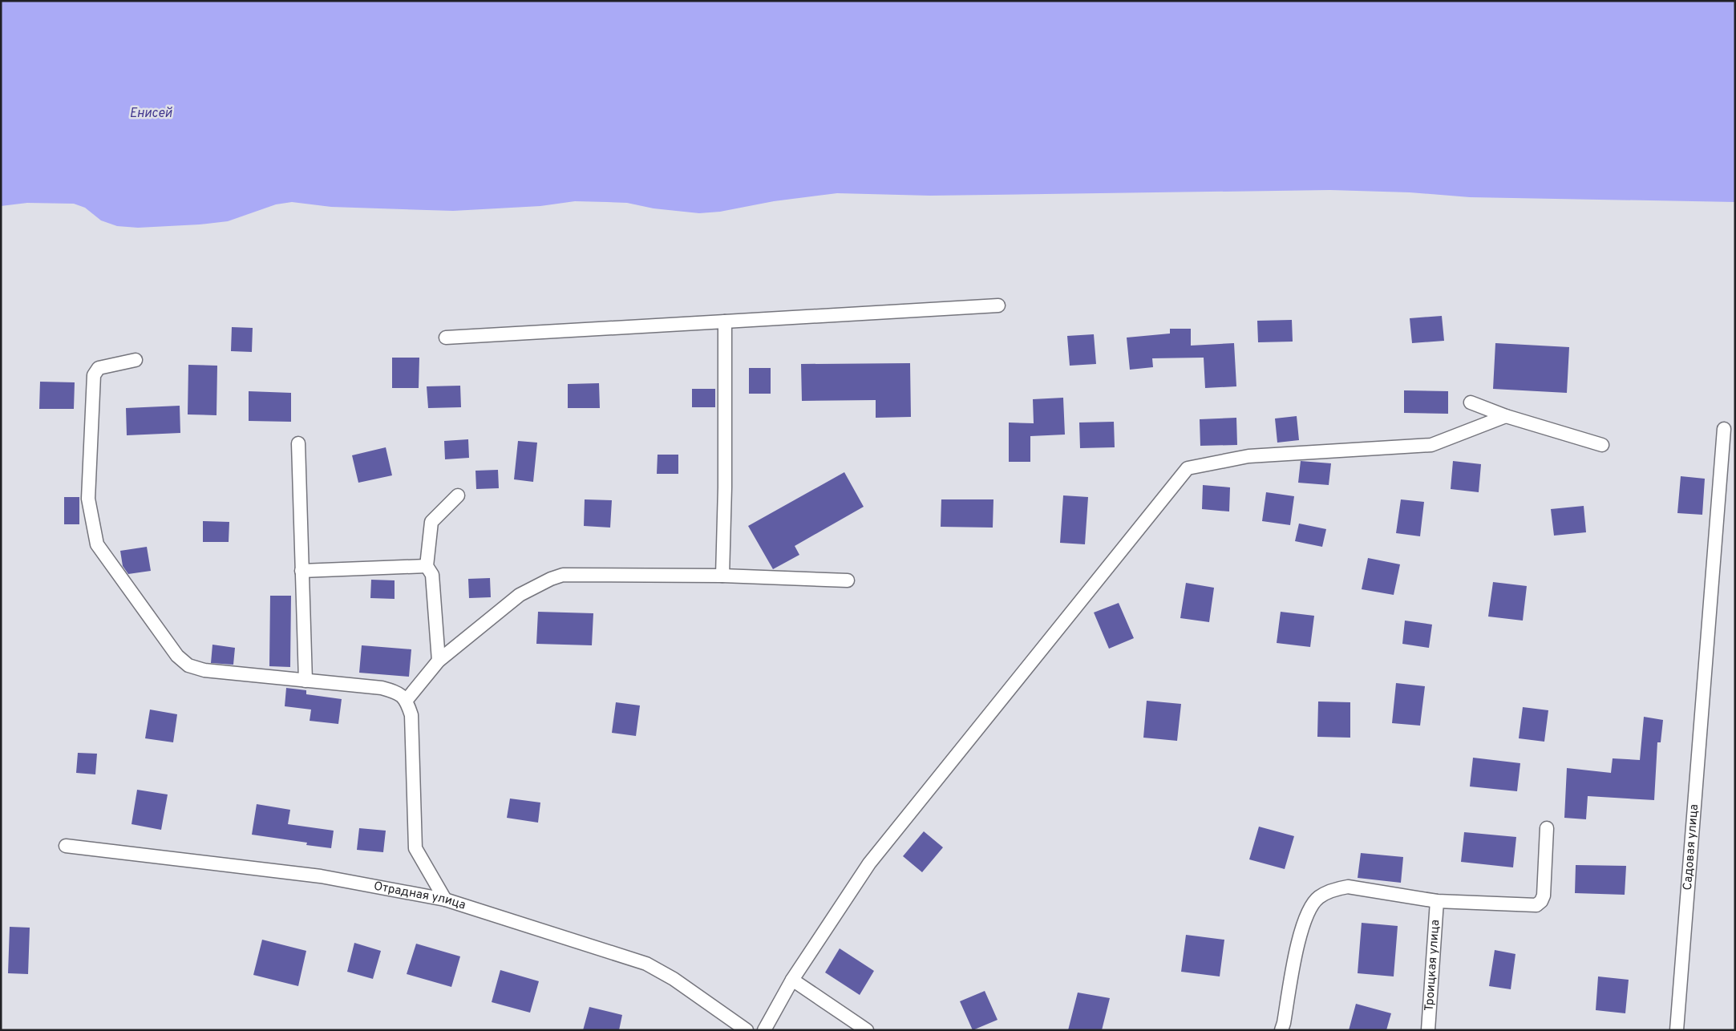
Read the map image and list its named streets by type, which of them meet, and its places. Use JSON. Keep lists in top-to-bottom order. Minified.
{"streets":{"street":["Садовая улица","Отрадная улица","Троицкая улица"]},"water":["Енисей"]}
